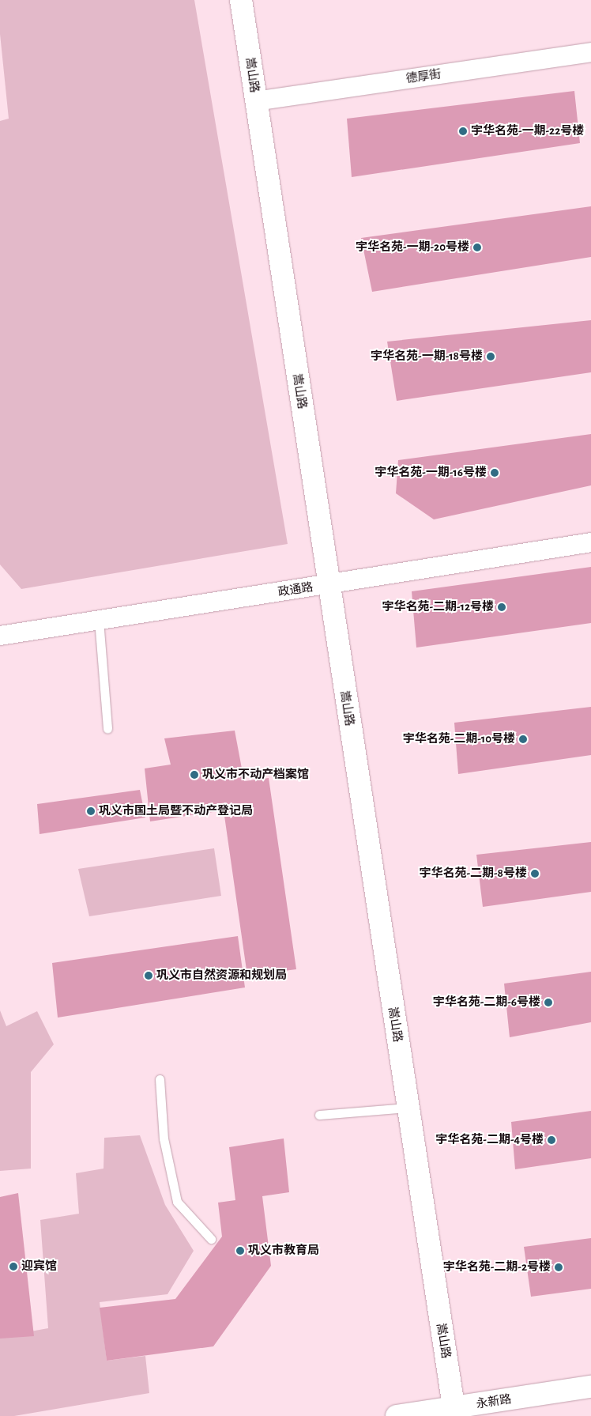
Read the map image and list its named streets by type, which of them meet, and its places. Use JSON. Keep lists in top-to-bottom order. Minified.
{"streets":{"street":["嵩山路","德厚街","政通路","永新路"]},"crossings":[["嵩山路","德厚街"],["嵩山路","政通路"],["嵩山路","永新路"]],"places":["宇华名苑-一期-22号楼","宇华名苑-一期-20号楼","宇华名苑-一期-18号楼","宇华名苑-一期-16号楼","宇华名苑-二期-12号楼","宇华名苑-二期-10号楼","巩义市不动产档案馆","巩义市国土局暨不动产登记局","宇华名苑-二期-8号楼","巩义市自然资源和规划局","宇华名苑-二期-6号楼","宇华名苑-二期-4号楼","巩义市教育局","迎宾馆","宇华名苑-二期-2号楼"]}
